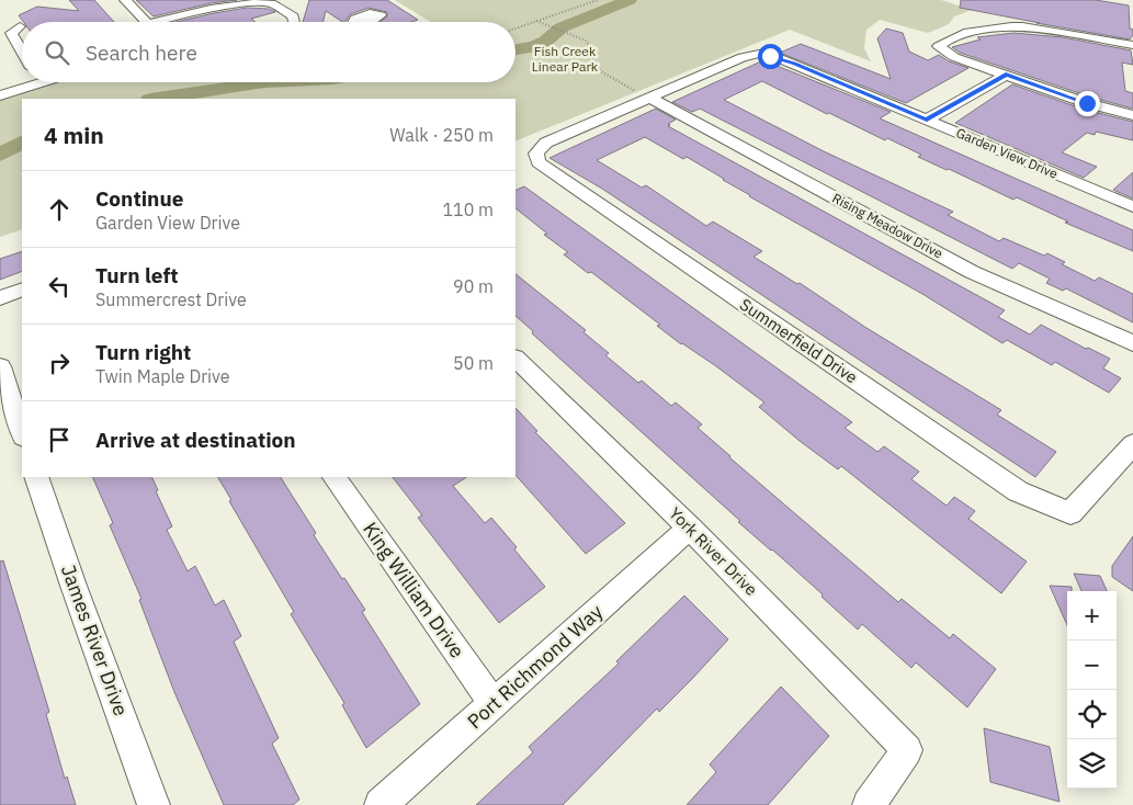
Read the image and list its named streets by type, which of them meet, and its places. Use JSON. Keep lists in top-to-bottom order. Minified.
{"streets":{"street":["Garden View Drive","Rising Meadow Drive","Summerfield Drive","York River Drive","King William Drive","James River Drive","Port Richmond Way"]},"crossings":[["Garden View Drive","Rising Meadow Drive"],["Garden View Drive","Summerfield Drive"],["Rising Meadow Drive","Summerfield Drive"],["York River Drive","Port Richmond Way"],["King William Drive","Port Richmond Way"]],"parks":["Fish Creek Linear Park"],"page":{"search":"Search here","heading":["4 min","Walk · 250 m"],"list":[["Continue","Garden View Drive","110 m"],["Turn left","Summercrest Drive","90 m"],["Turn right","Twin Maple Drive","50 m"],"Arrive at destination"],"map_buttons":["+","−"]}}
